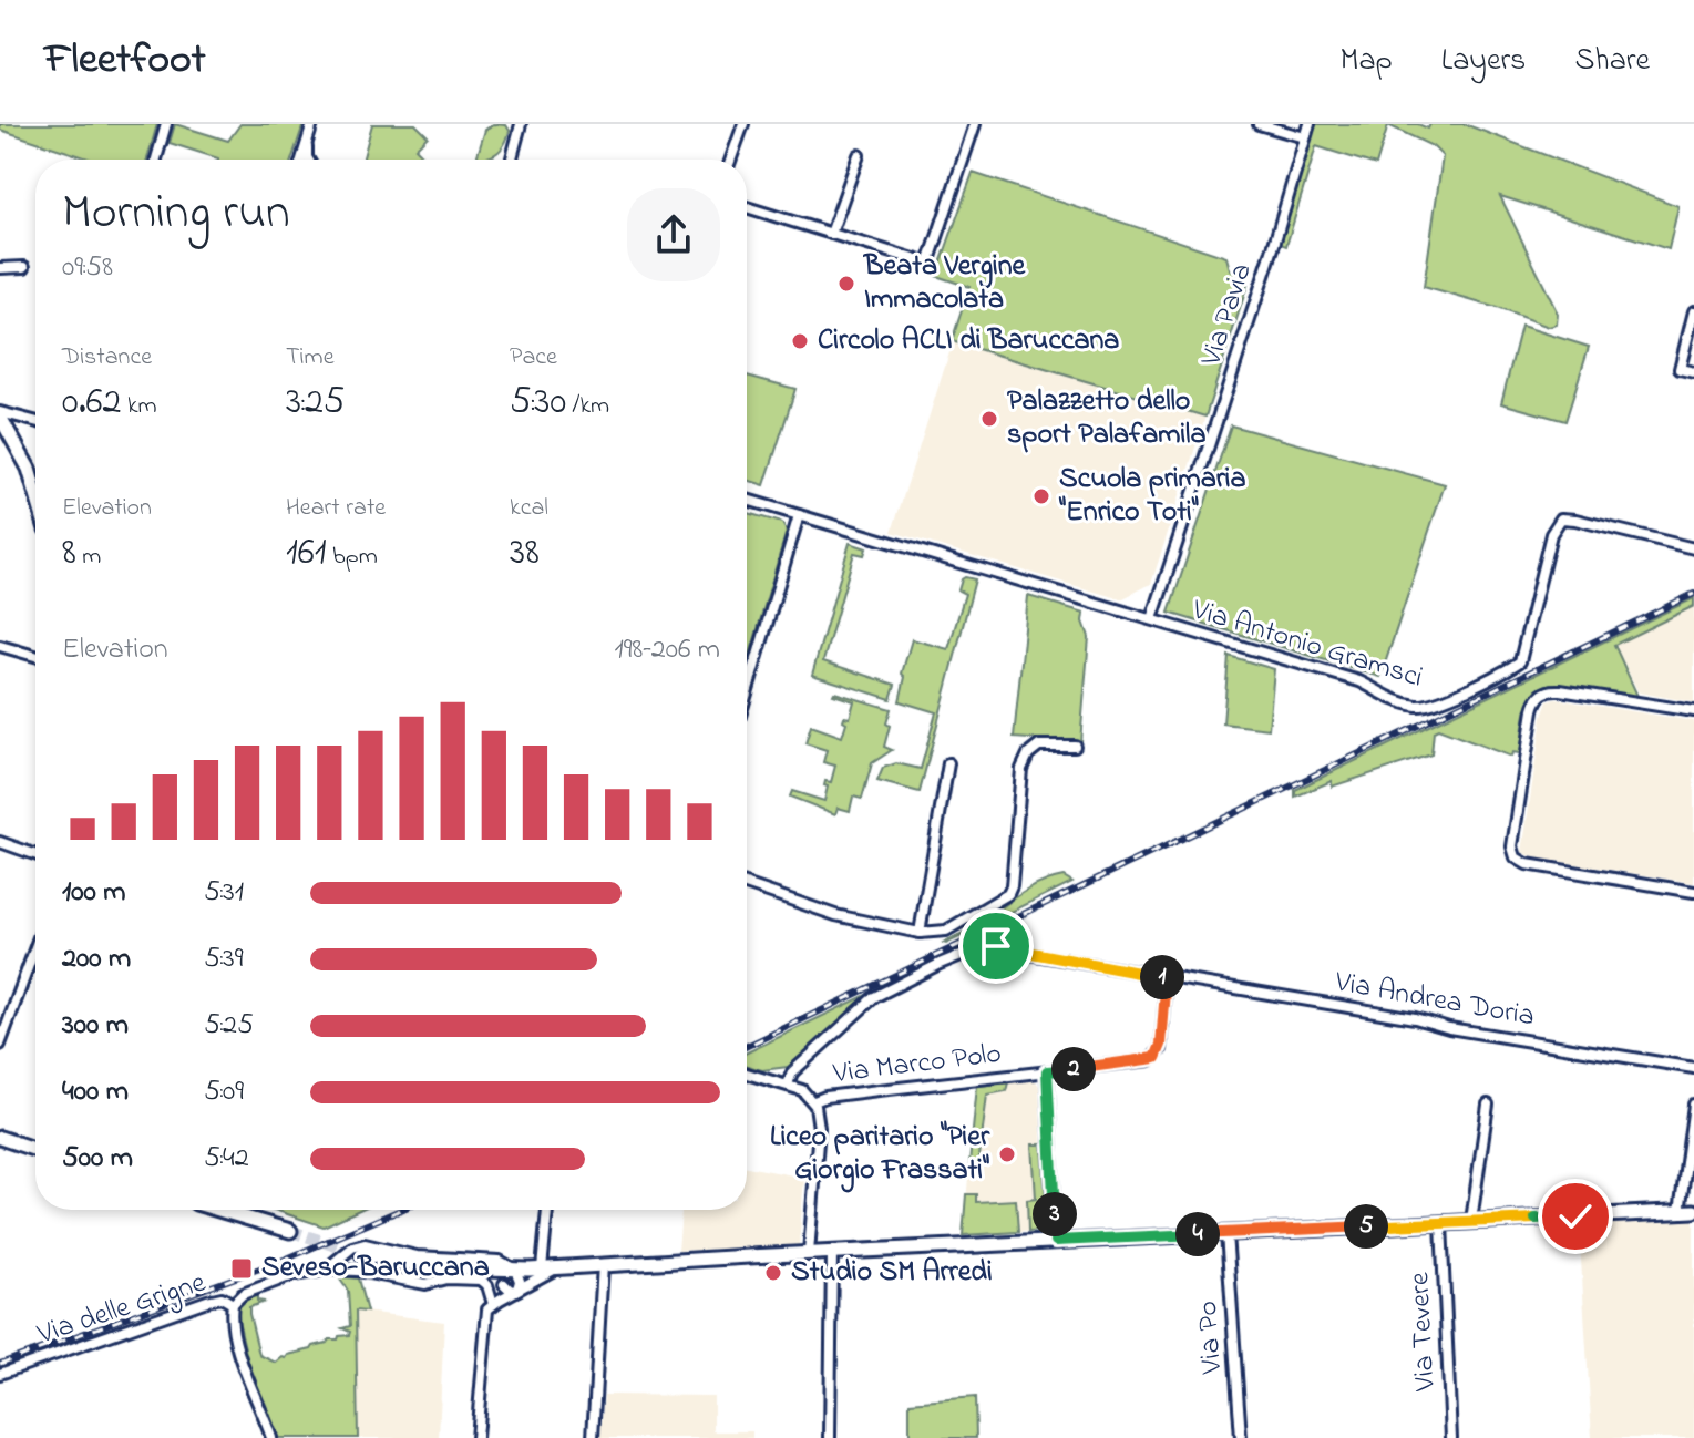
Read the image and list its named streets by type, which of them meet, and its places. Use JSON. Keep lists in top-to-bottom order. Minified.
{"streets":{"street":["Via Pavia","Via Antonio Gramsci","Via Andrea Doria","Via Marco Polo","Via delle Grigne","Via Tevere","Via Po"]},"crossings":[["Via Pavia","Via Antonio Gramsci"],["Via Andrea Doria","Via Marco Polo"]],"places":{"other":["Beata Vergine Immacolata","Circolo ACLI di Baruccana","Palazzetto dello sport Palafamila","Scuola primaria \"Enrico Toti\"","Liceo paritario \"Pier Giorgio Frassati\"","Studio SM Arredi"],"transit":["Seveso-Baruccana"]},"page":{"header":"Fleetfoot","nav":["Map","Layers","Share"],"heading":["Morning run","09:58"],"stats":[["Distance","0.62 km"],["Time","3:25"],["Pace","5:30 /km"],["Elevation","8 m"],["Heart rate","161 bpm"],["kcal","38"]],"chart":["Elevation","198–206 m"],"list":[{"name":"100 m","note":"5:31"},{"name":"200 m","note":"5:39"},{"name":"300 m","note":"5:25"},{"name":"400 m","note":"5:09"},{"name":"500 m","note":"5:42"}],"pins":["1","2","3","5","4"]}}
